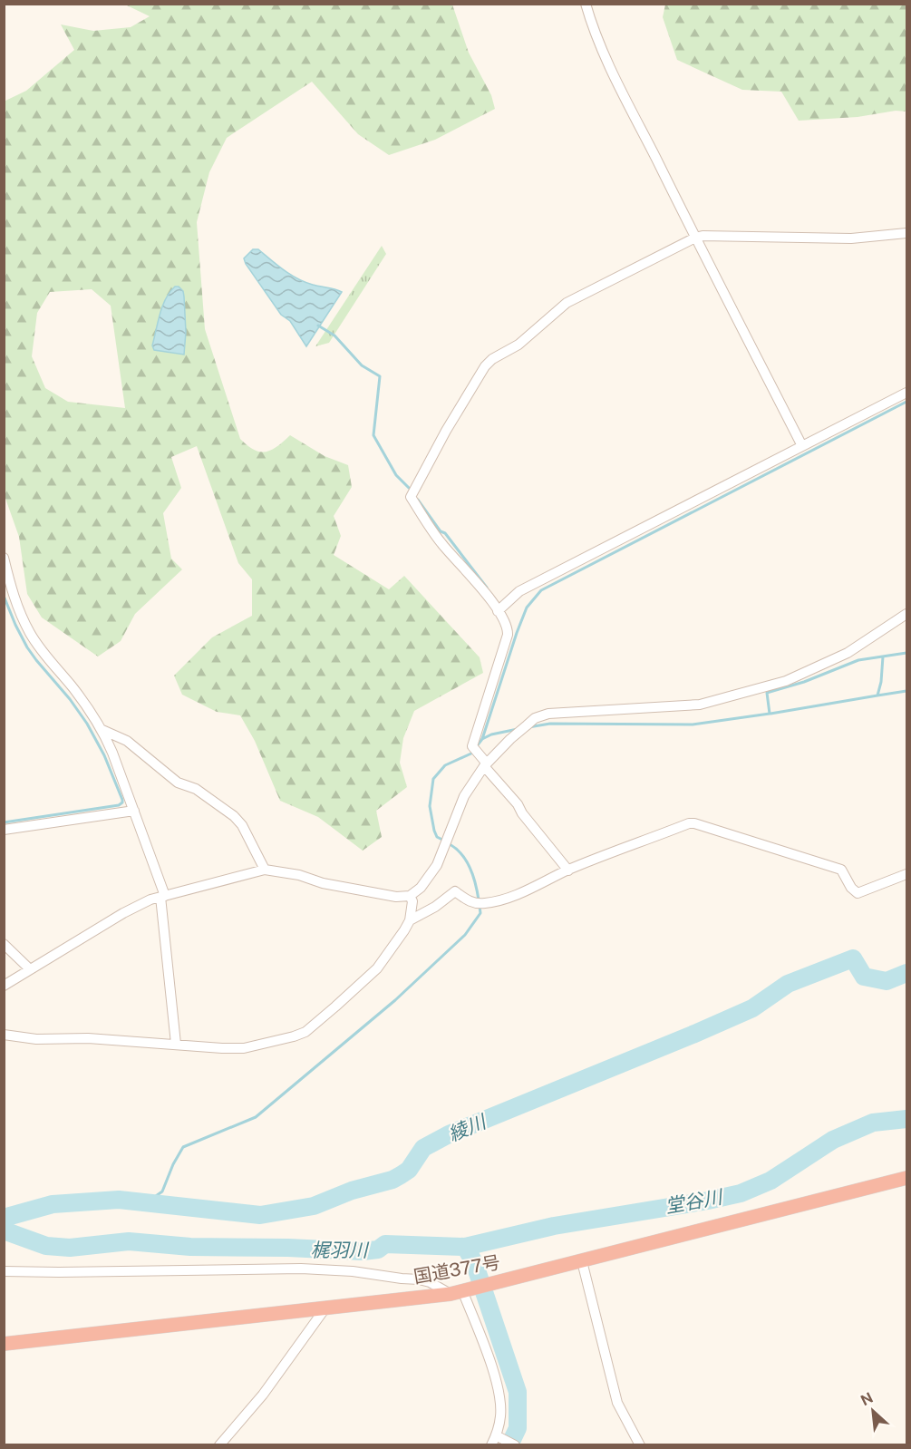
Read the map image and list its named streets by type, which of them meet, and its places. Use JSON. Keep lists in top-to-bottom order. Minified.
{"streets":{"highway":["国道377号"]},"water":["綾川","堂谷川","梶羽川"],"north":"top left"}
